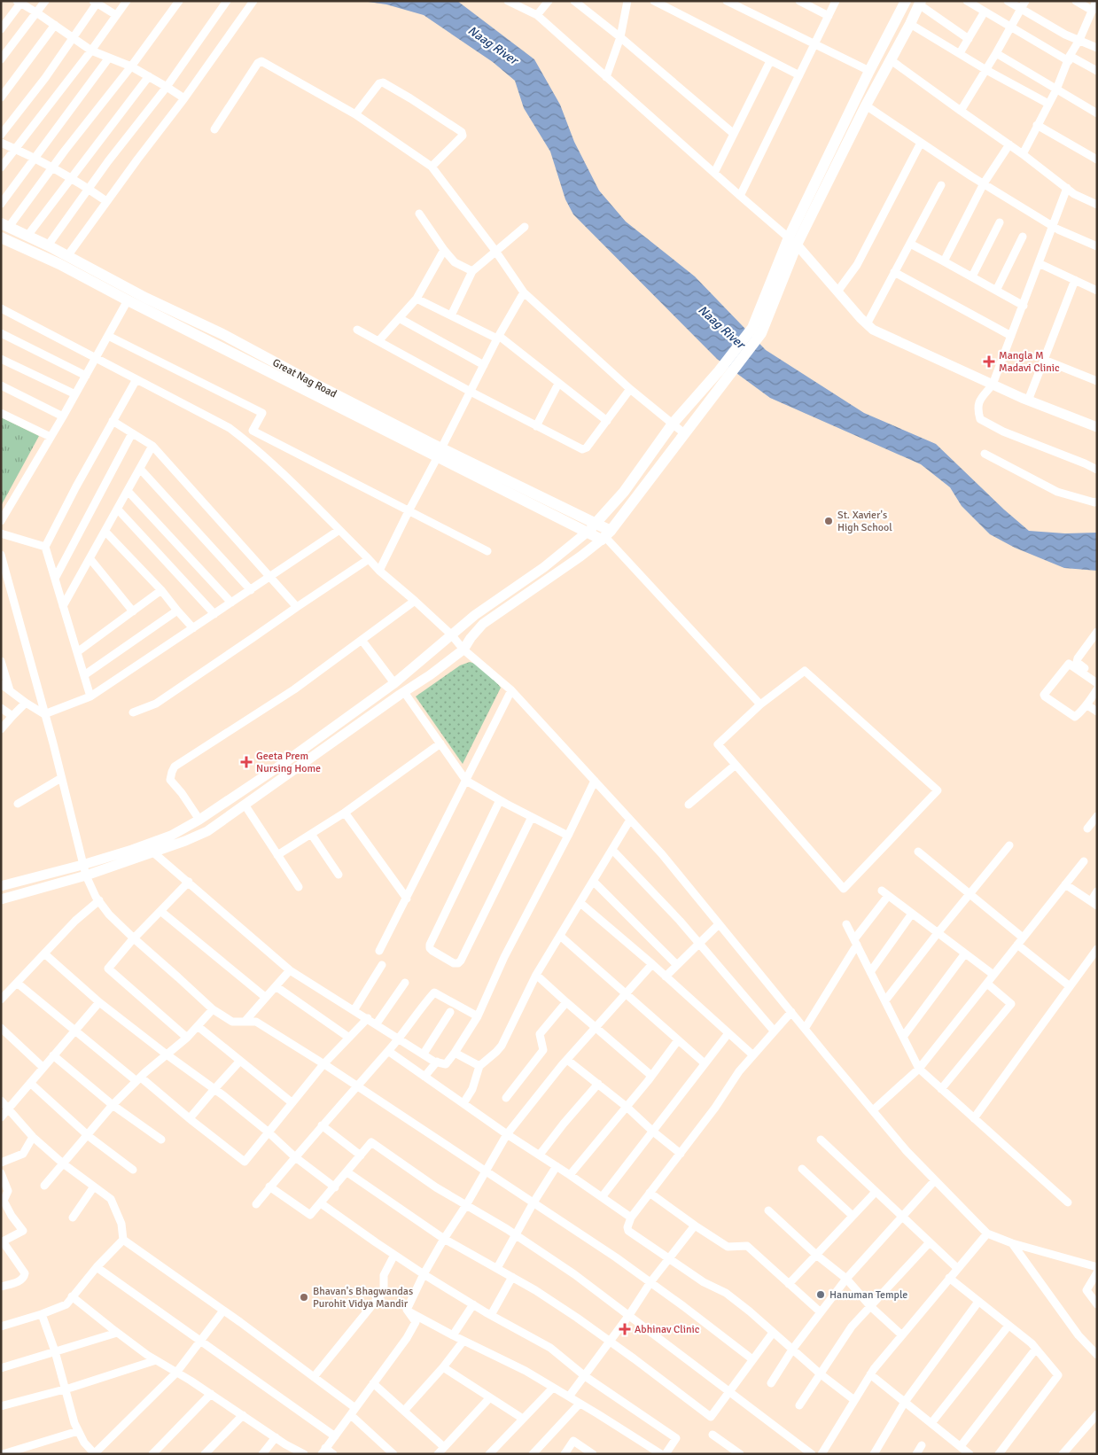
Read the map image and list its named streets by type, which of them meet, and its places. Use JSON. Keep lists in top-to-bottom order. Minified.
{"streets":{"main road":["Great Nag Road"]},"water":["Naag River"],"places":{"health":["Mangla M Madavi Clinic","Geeta Prem Nursing Home","Abhinav Clinic"],"other":["St. Xavier's High School","Hanuman Temple","Bhavan's Bhagwandas Purohit Vidya Mandir"]}}
